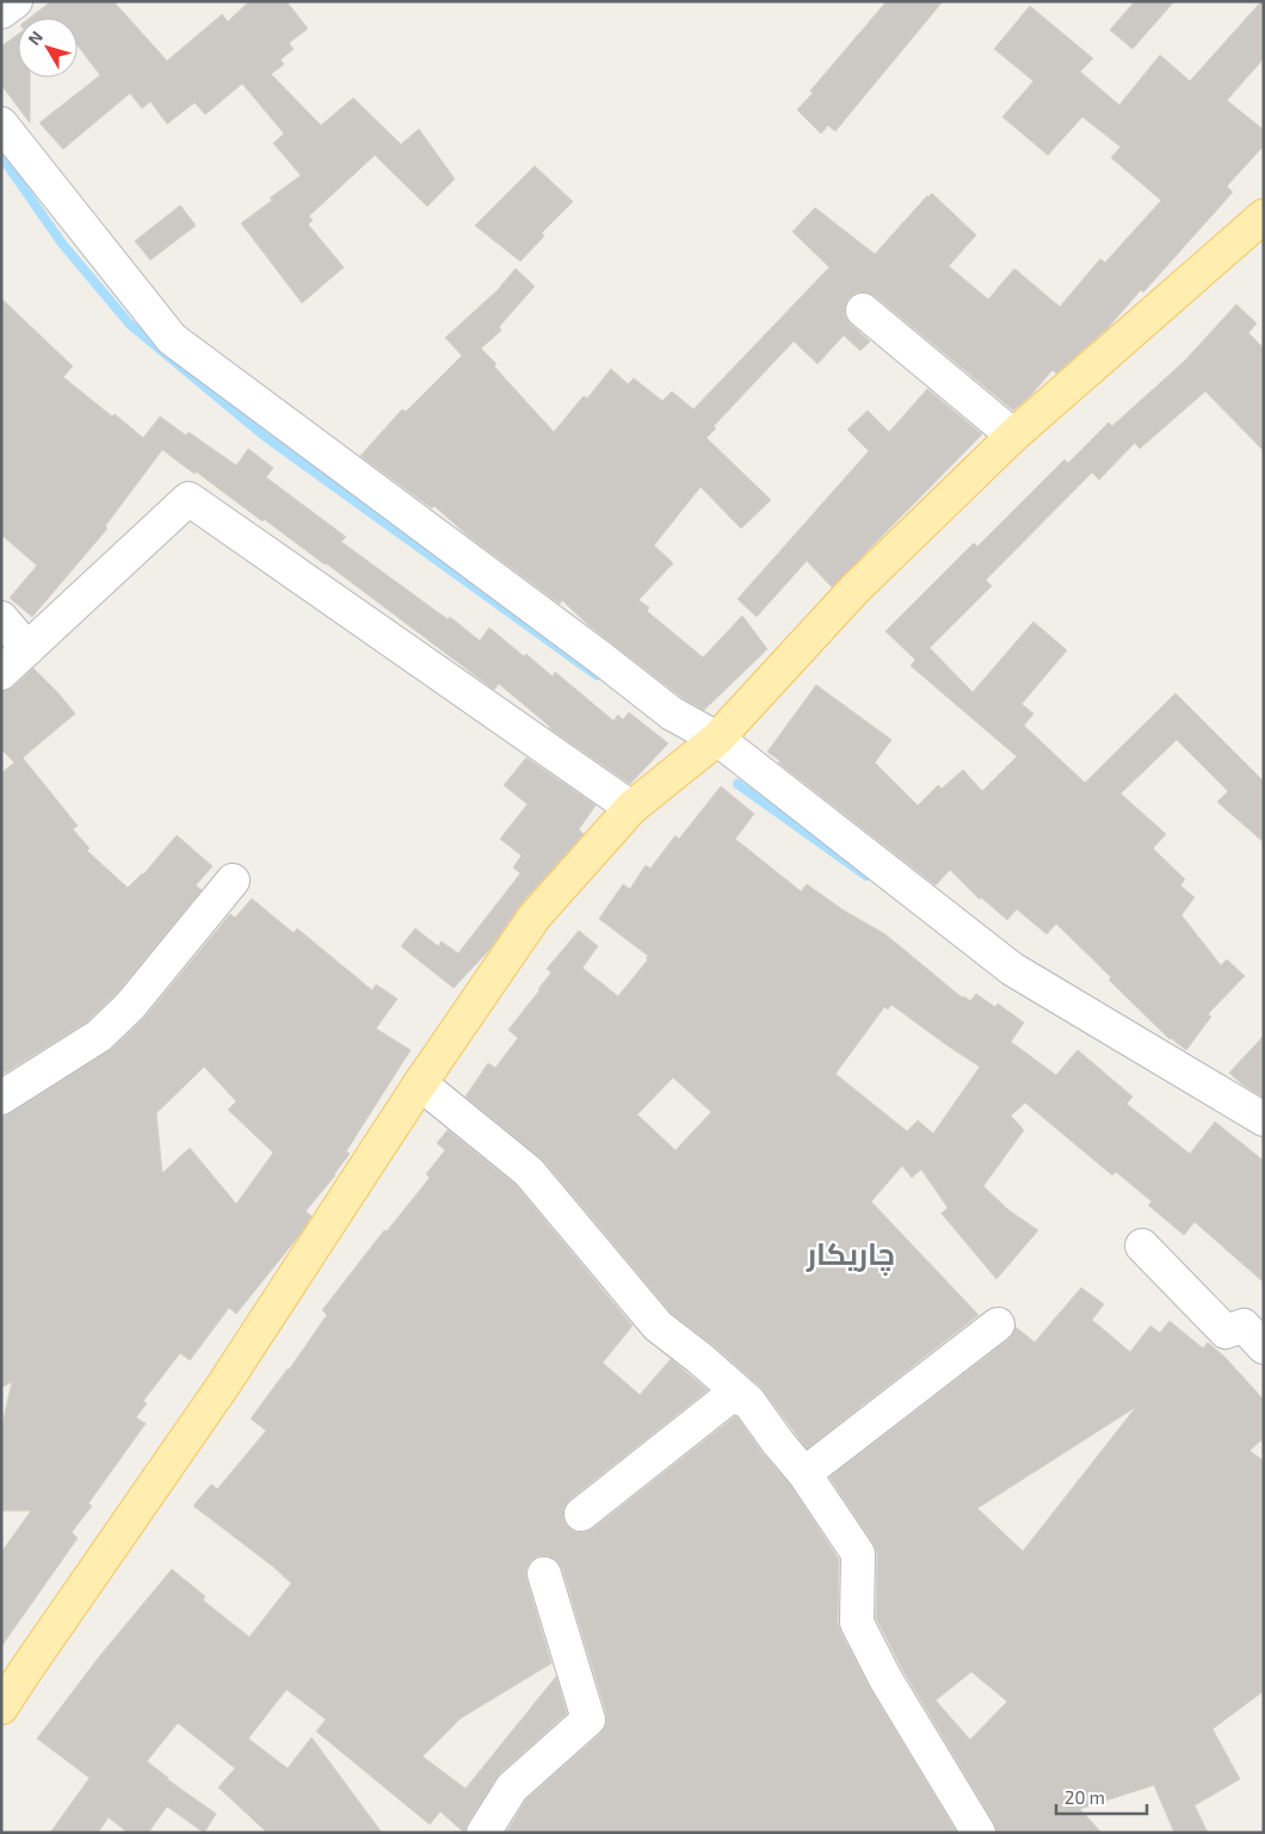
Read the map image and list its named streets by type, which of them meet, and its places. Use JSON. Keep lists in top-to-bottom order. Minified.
{"districts":["چاریکار"],"scale_bar":"20 m","north":"top left"}
